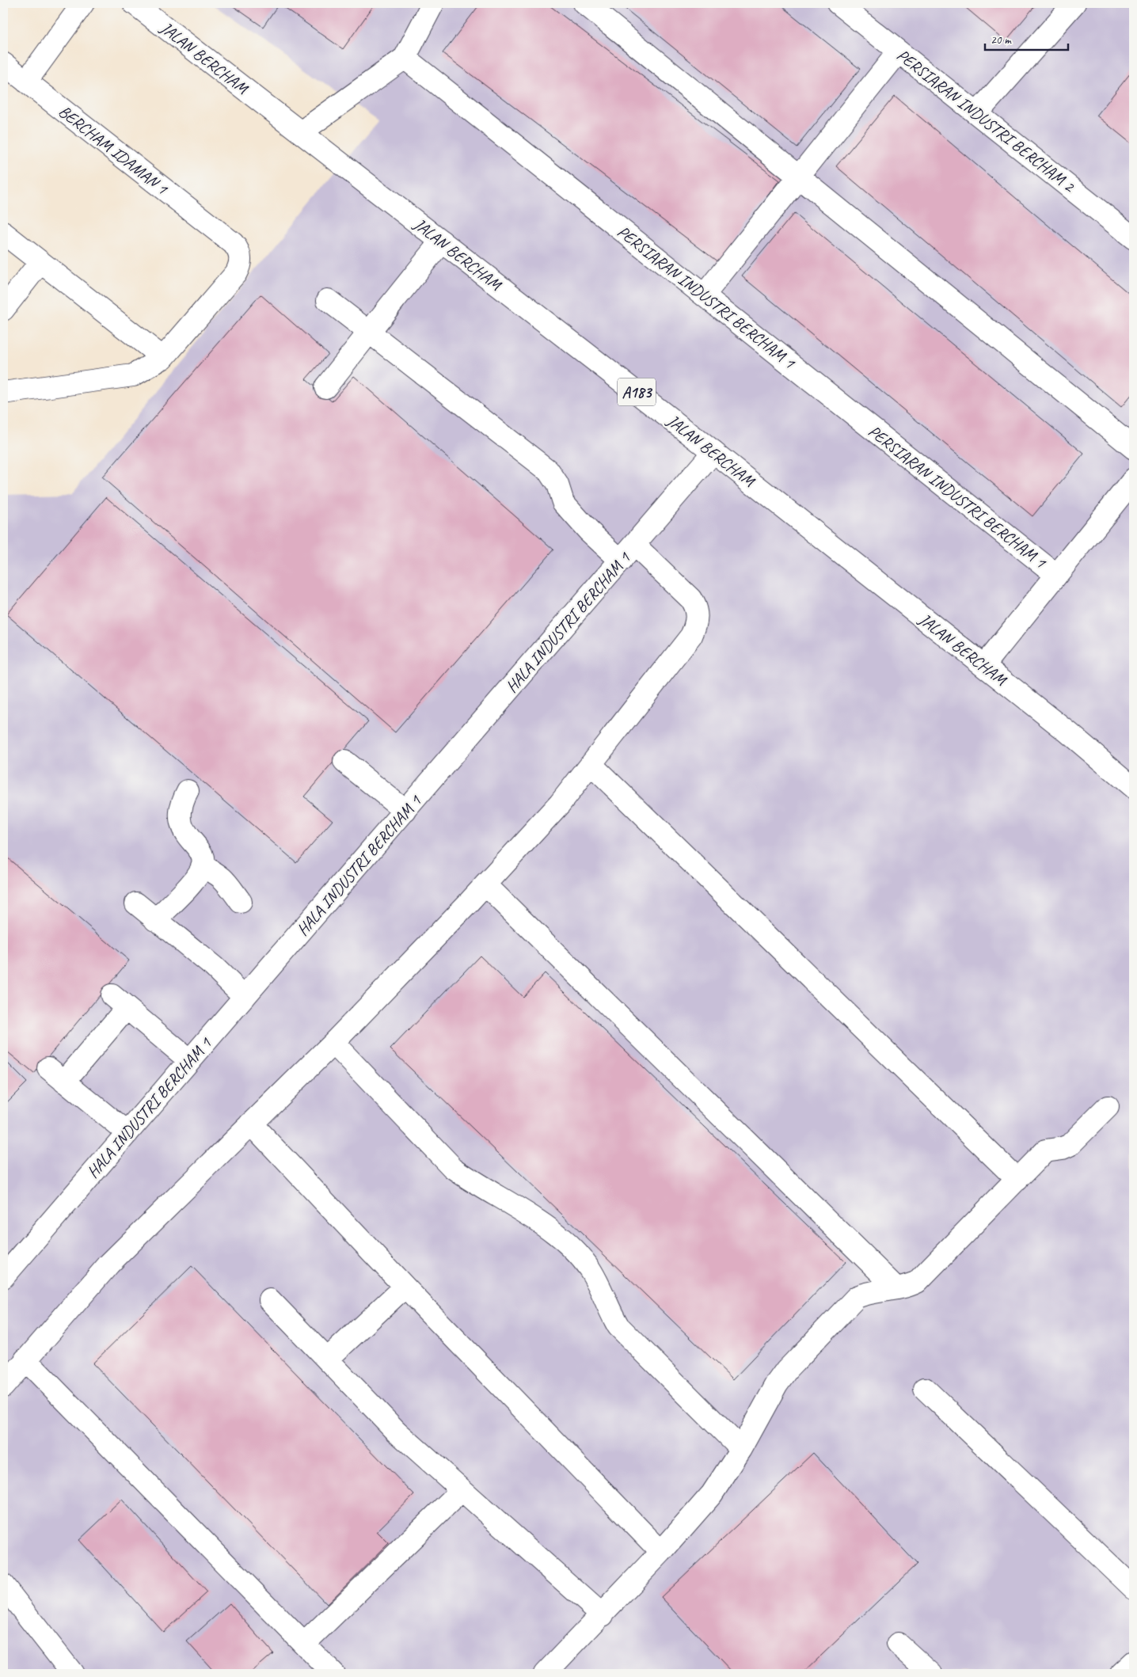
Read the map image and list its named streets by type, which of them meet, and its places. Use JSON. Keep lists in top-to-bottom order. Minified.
{"streets":{"street":["JALAN BERCHAM","PERSIARAN INDUSTRI BERCHAM 2","BERCHAM IDAMAN 1","PERSIARAN INDUSTRI BERCHAM 1","A183","HALA INDUSTRI BERCHAM 1"]},"crossings":[["JALAN BERCHAM","HALA INDUSTRI BERCHAM 1"]],"scale_bar":"20 m"}
